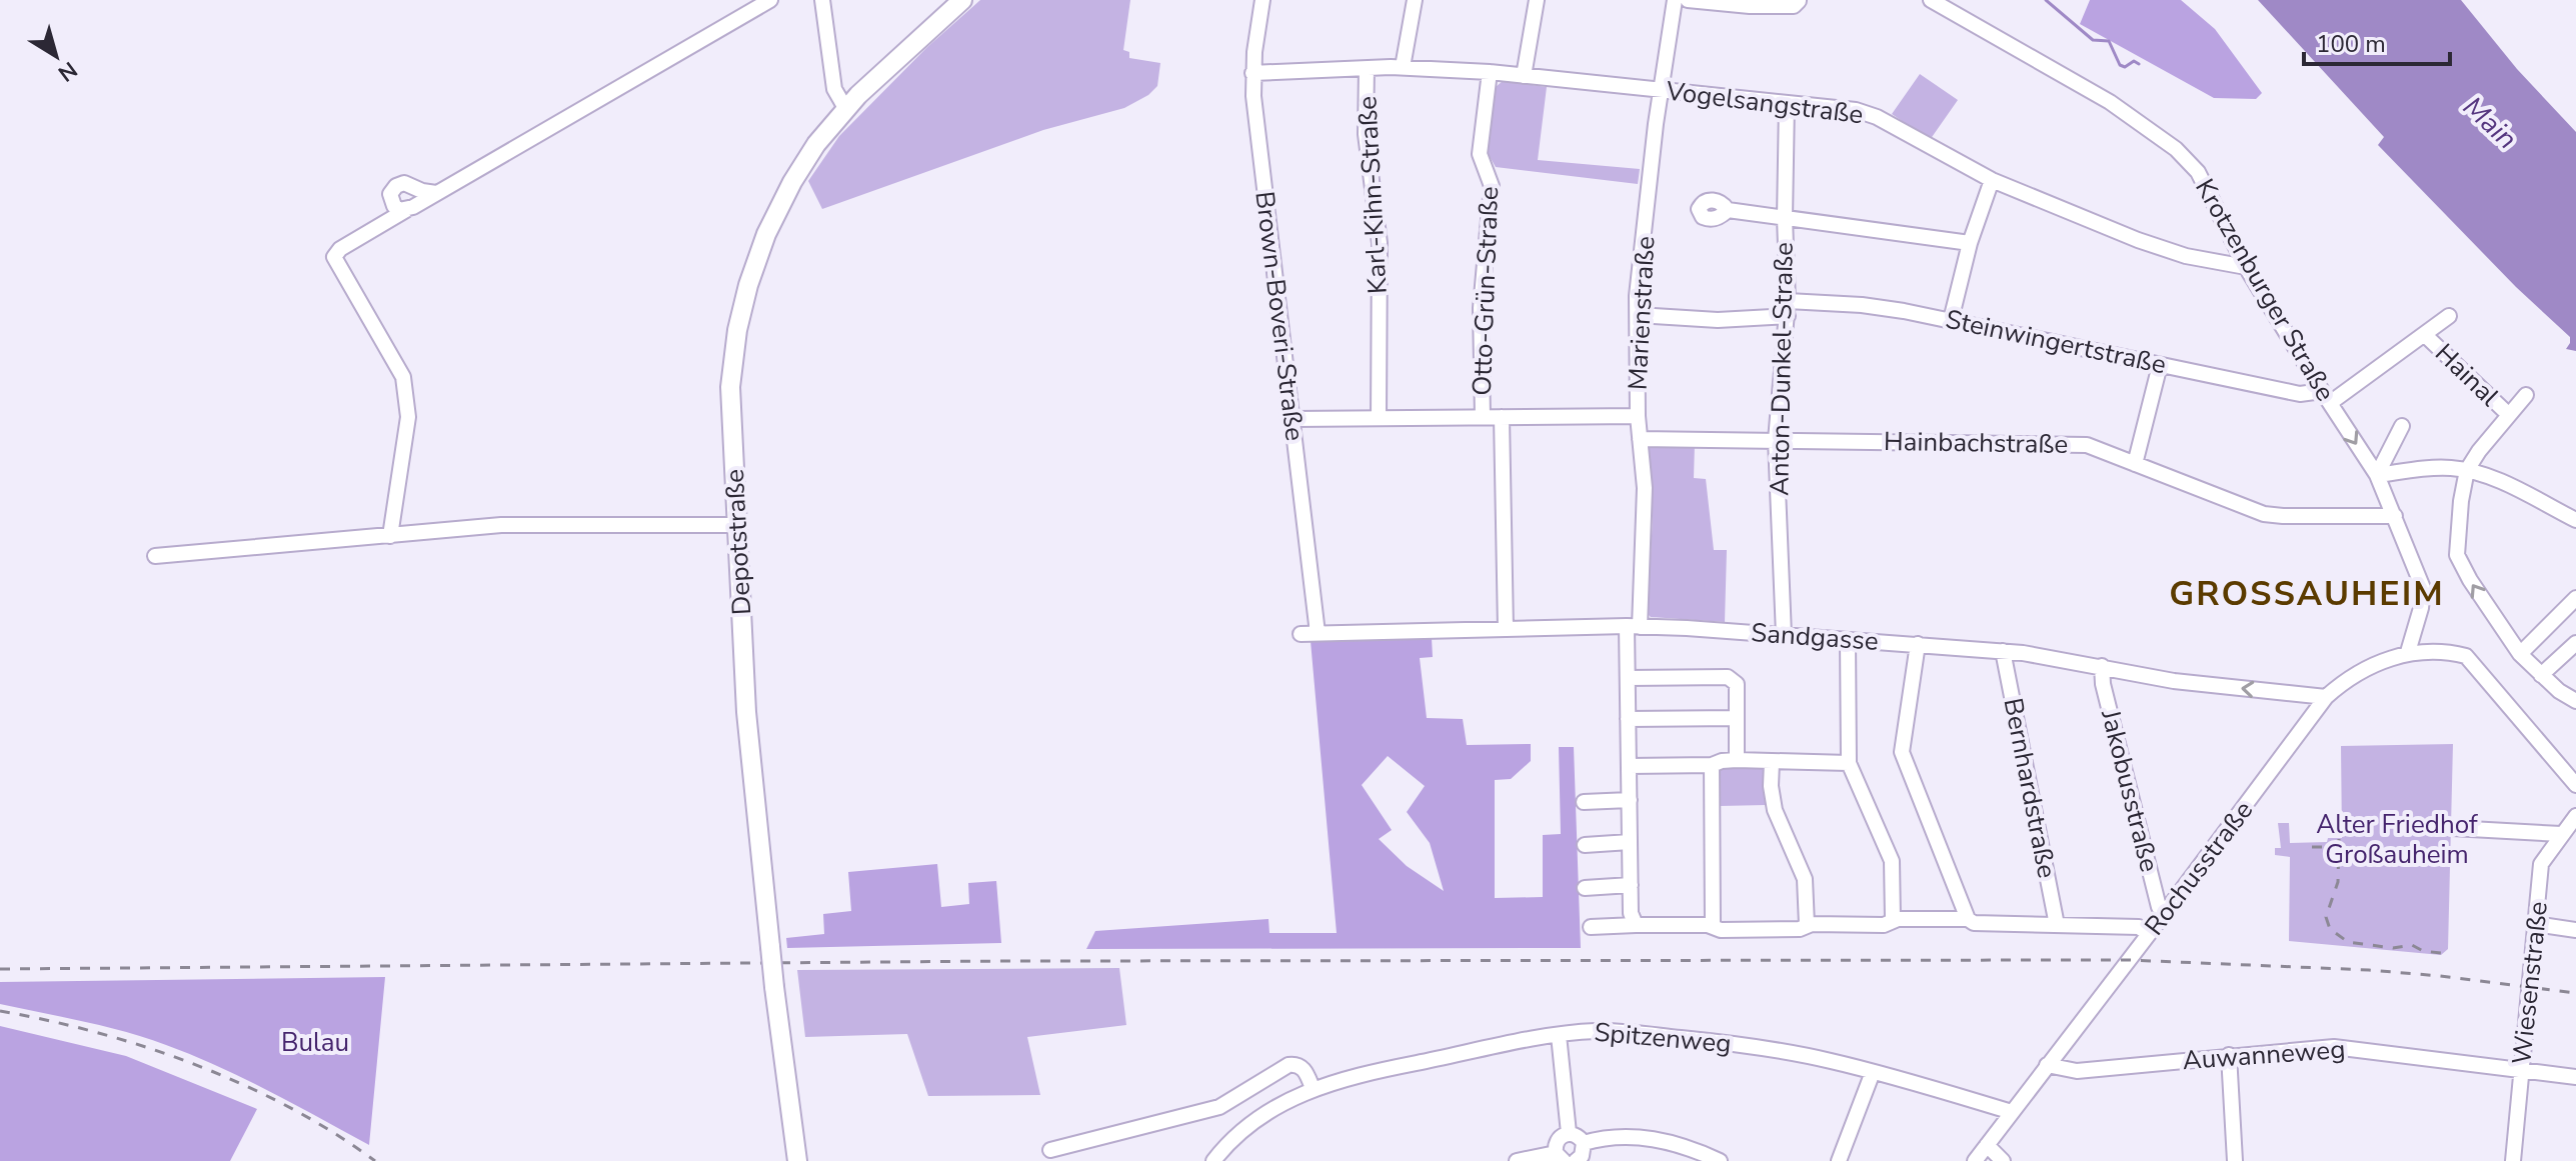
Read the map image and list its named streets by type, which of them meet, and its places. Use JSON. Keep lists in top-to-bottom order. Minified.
{"streets":{"main road":["Depotstraße"],"street":["Vogelsangstraße","Karl-Kihn-Straße","Krotzenburger Straße","Otto-Grün-Straße","Marienstraße","Brown-Boveri-Straße","Steinwingertstraße","Anton-Dunkel-Straße","Hainal","Hainbachstraße","Sandgasse","Bernhardstraße","Jakobusstraße","Rochusstraße","Wiesenstraße","Spitzenweg","Auwanneweg"]},"crossings":[["Vogelsangstraße","Karl-Kihn-Straße"],["Vogelsangstraße","Krotzenburger Straße"],["Vogelsangstraße","Otto-Grün-Straße"],["Vogelsangstraße","Marienstraße"],["Vogelsangstraße","Brown-Boveri-Straße"],["Vogelsangstraße","Anton-Dunkel-Straße"],["Krotzenburger Straße","Steinwingertstraße"],["Krotzenburger Straße","Hainal"],["Krotzenburger Straße","Hainbachstraße"],["Krotzenburger Straße","Rochusstraße"],["Marienstraße","Steinwingertstraße"],["Marienstraße","Hainbachstraße"],["Marienstraße","Sandgasse"],["Brown-Boveri-Straße","Sandgasse"],["Steinwingertstraße","Anton-Dunkel-Straße"],["Steinwingertstraße","Hainal"],["Anton-Dunkel-Straße","Hainbachstraße"],["Anton-Dunkel-Straße","Sandgasse"],["Sandgasse","Bernhardstraße"],["Sandgasse","Jakobusstraße"],["Sandgasse","Rochusstraße"],["Jakobusstraße","Rochusstraße"],["Rochusstraße","Spitzenweg"],["Rochusstraße","Auwanneweg"],["Wiesenstraße","Auwanneweg"]],"districts":["GROSSAUHEIM"],"water":["Main"],"parks":["Alter Friedhof Großauheim","Bulau"],"scale_bar":"100 m","north":"bottom right"}
